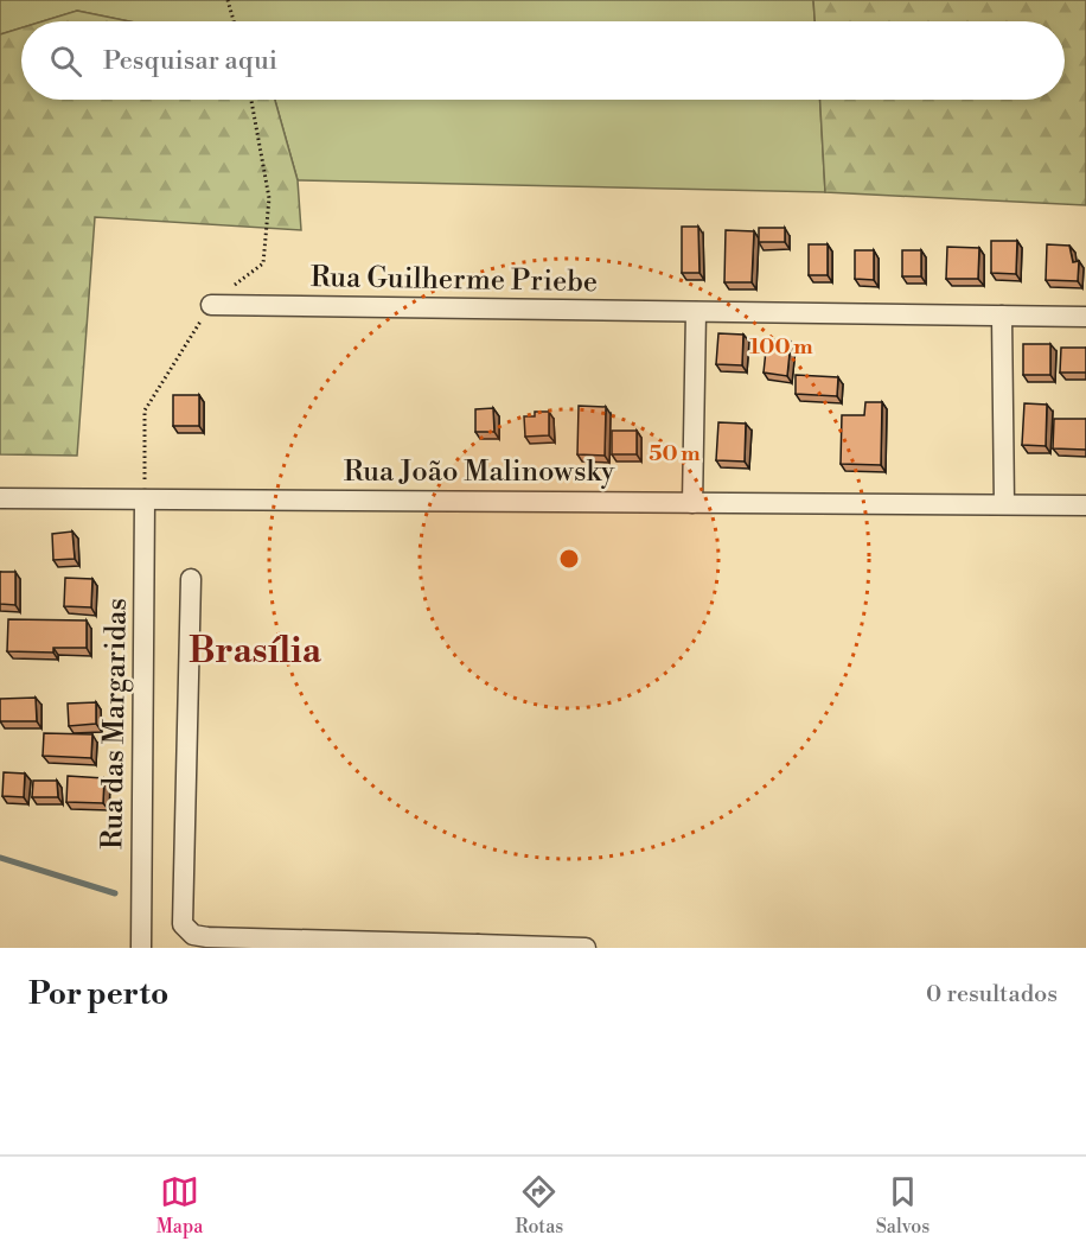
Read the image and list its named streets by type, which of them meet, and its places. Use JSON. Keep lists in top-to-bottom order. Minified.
{"streets":{"street":["Rua Guilherme Priebe","Rua João Malinowsky","Rua das Margaridas"]},"crossings":[["Rua João Malinowsky","Rua das Margaridas"]],"districts":["Brasília"],"page":{"search":"Pesquisar aqui","heading":["Por perto","0 resultados"],"nav":["Mapa","Rotas","Salvos"]},"rings":["100 m","50 m"]}
